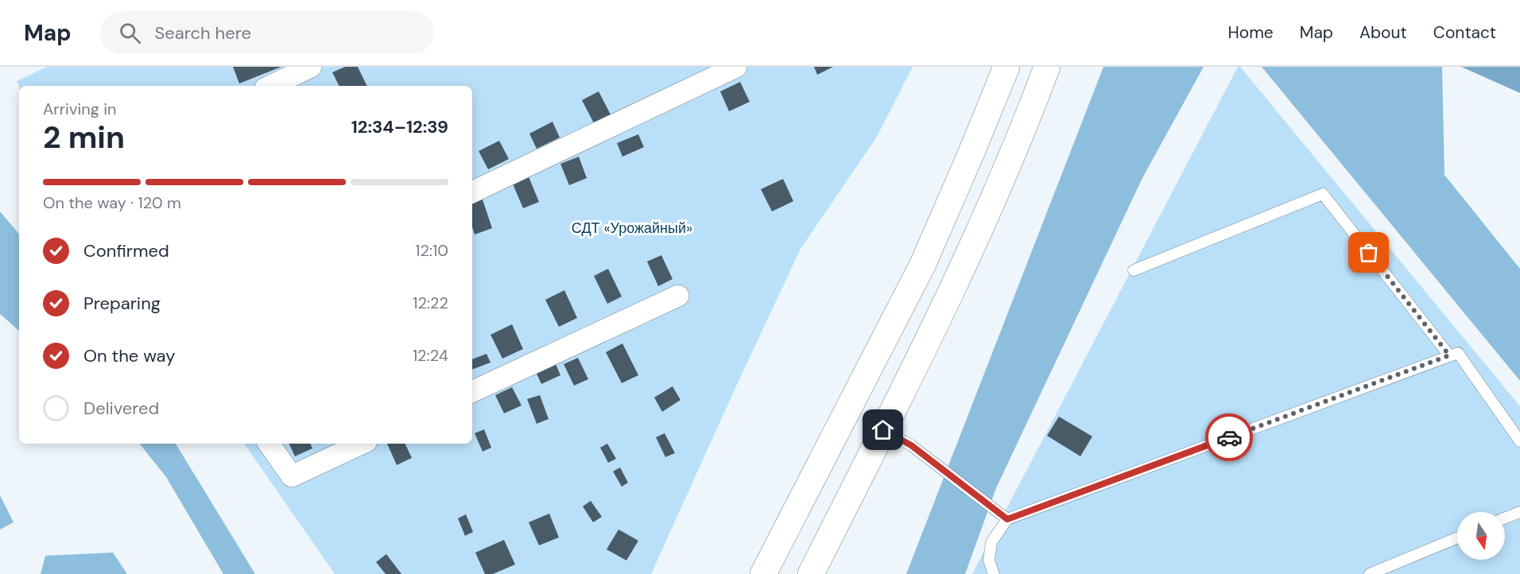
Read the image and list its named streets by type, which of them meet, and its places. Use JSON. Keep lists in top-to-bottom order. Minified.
{"parks":["СДТ «Урожайный»"],"north":"bottom","page":{"header":"Map","search":"Search here","nav":["Home","Map","About","Contact"],"heading":["2 min","Arriving in","12:34–12:39"],"bar":"On the way · 120 m","list":[["Confirmed","12:10"],["Preparing","12:22"],["On the way","12:24"],"Delivered"]}}
